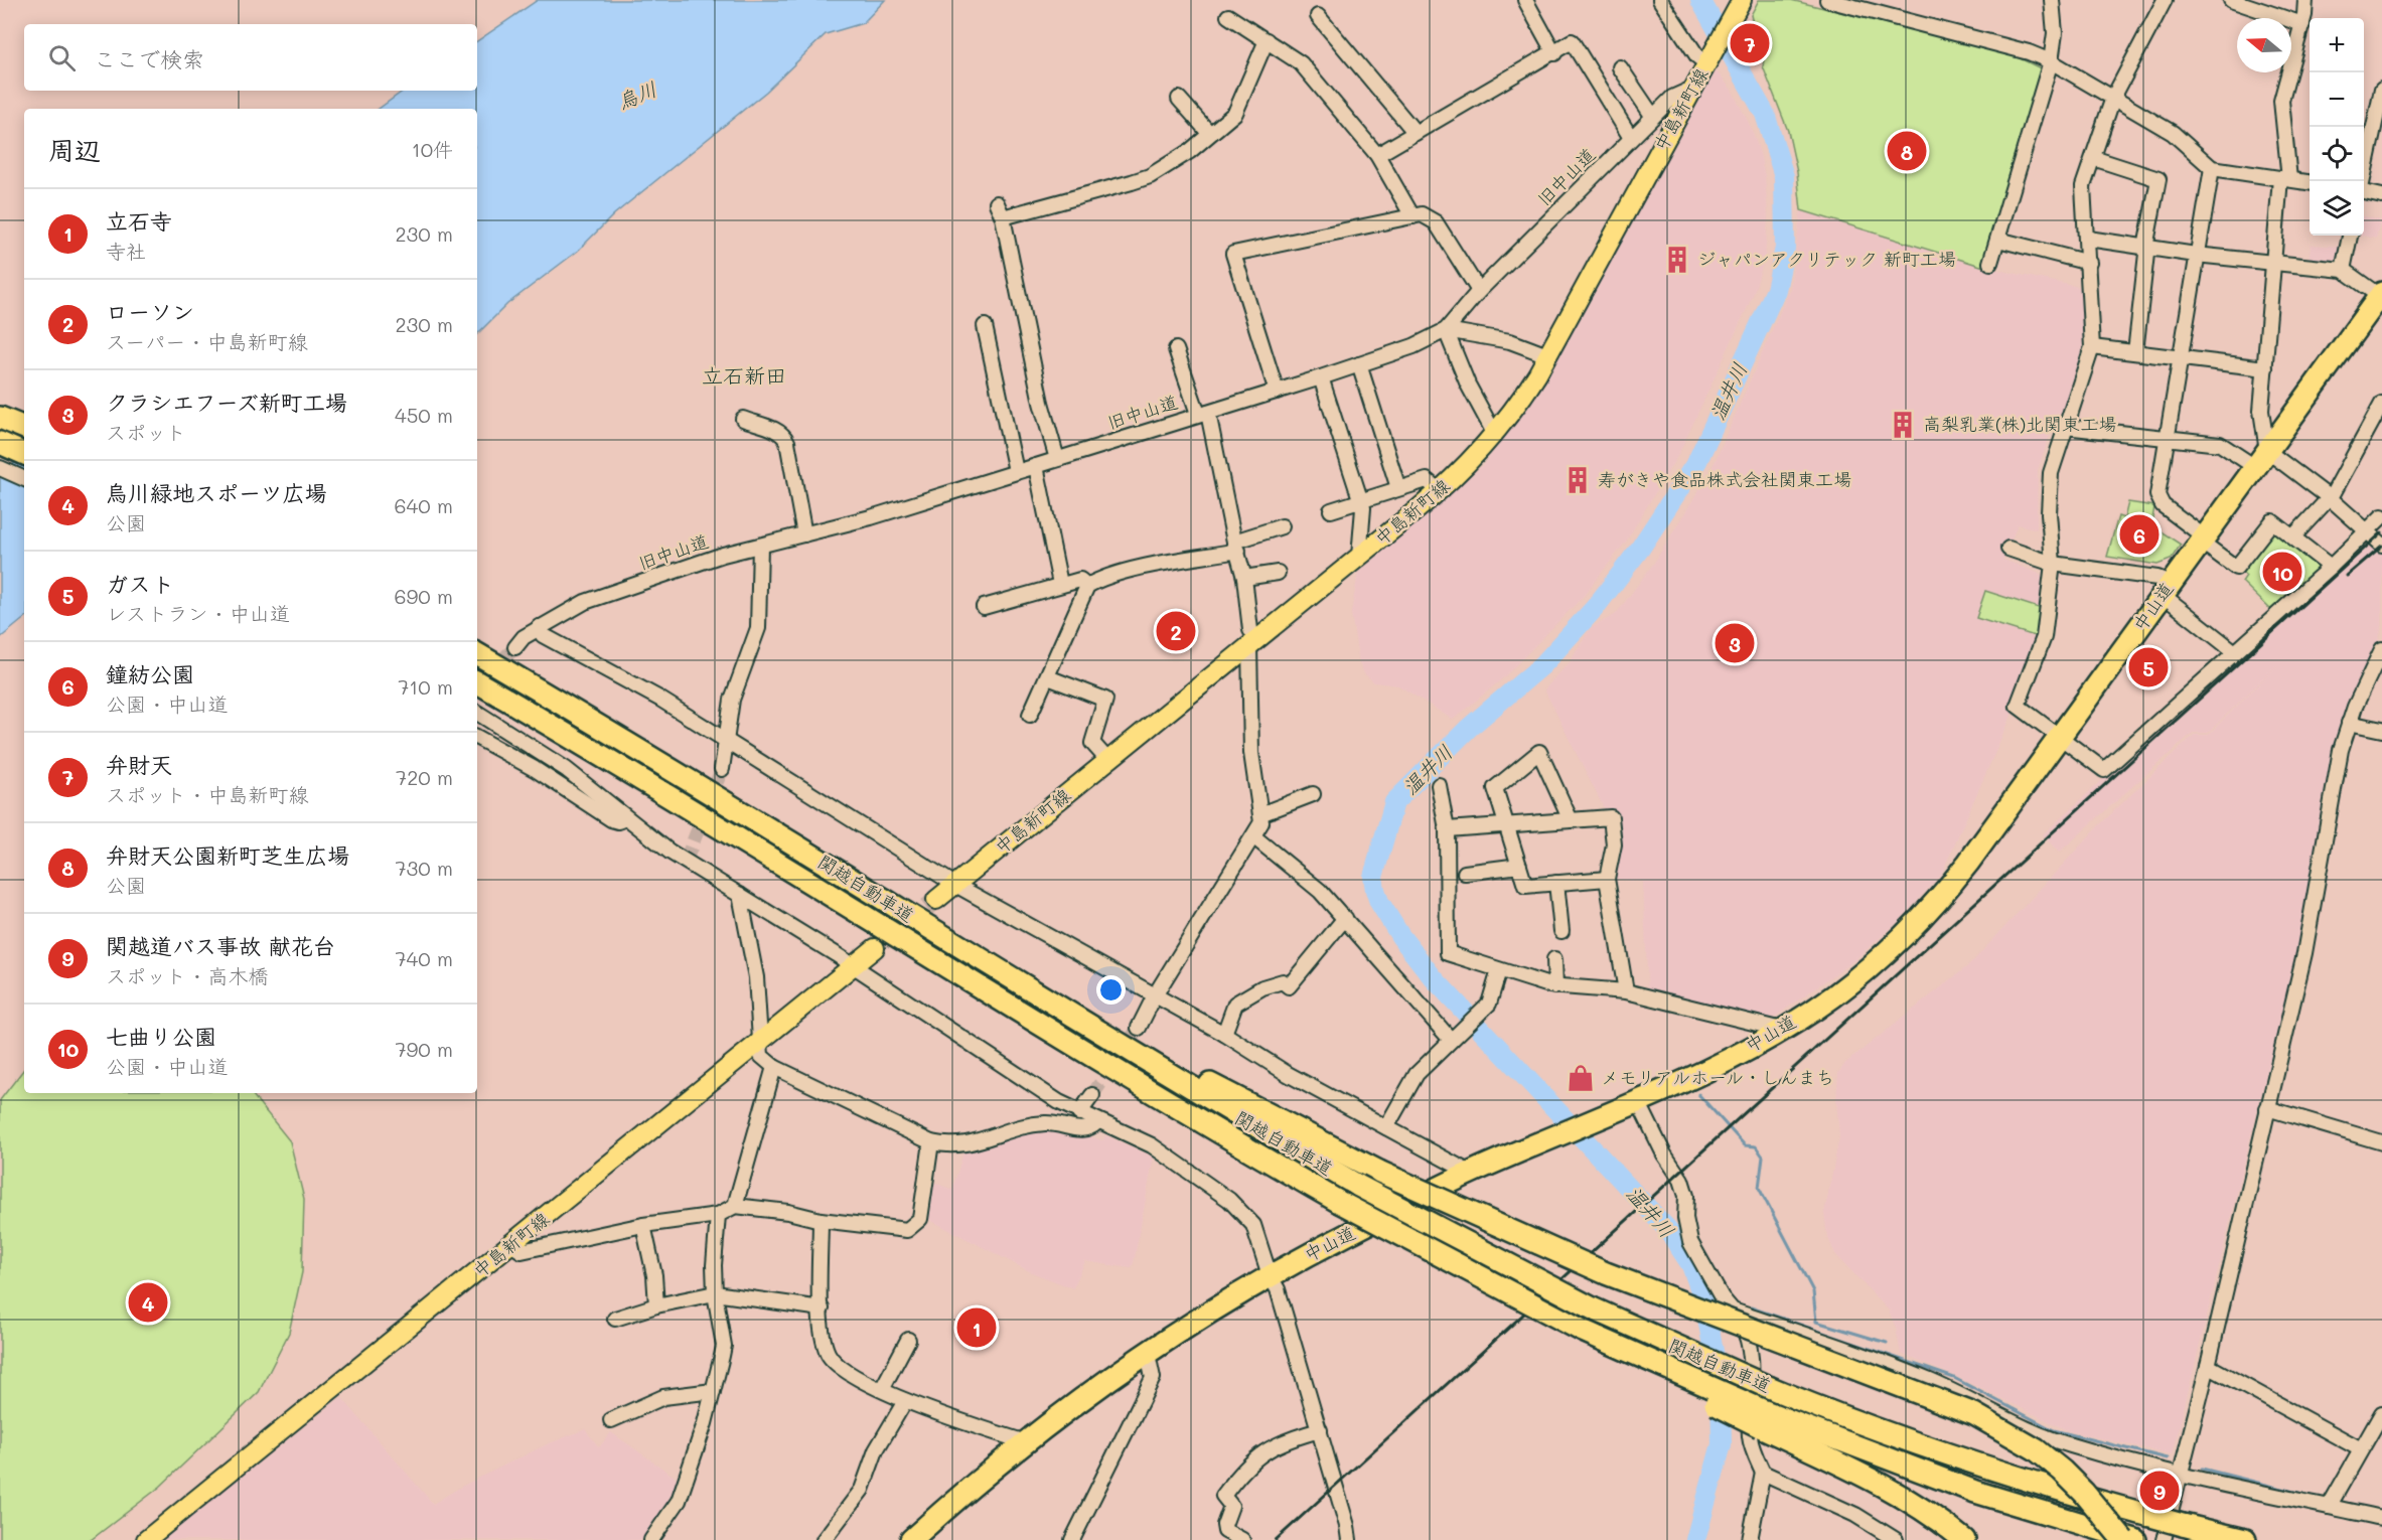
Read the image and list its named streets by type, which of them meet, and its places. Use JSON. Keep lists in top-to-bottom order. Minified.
{"streets":{"highway":["中山道","関越自動車道"],"main road":["中島新町線"],"street":["旧中山道"]},"crossings":[["中島新町線","旧中山道"]],"districts":["立石新田"],"water":["烏川","温井川"],"places":{"building":["ジャパンアクリテック 新町工場","高梨乳業(株)北関東工場","寿がきや食品株式会社関東工場"],"shop":["メモリアルホール・しんまち"]},"north":"left","page":{"map_buttons":["+","−"],"pins":["7","8","6","10","2","3","5","4","1","9"],"search":"ここで検索","heading":["周辺","10件"],"list":[{"mark":"1","name":"立石寺","note":"寺社","value":"230 m"},{"mark":"2","name":"ローソン","note":"スーパー · 中島新町線","value":"230 m"},{"mark":"3","name":"クラシエフーズ新町工場","note":"スポット","value":"450 m"},{"mark":"4","name":"烏川緑地スポーツ広場","note":"公園","value":"640 m"},{"mark":"5","name":"ガスト","note":"レストラン · 中山道","value":"690 m"},{"mark":"6","name":"鐘紡公園","note":"公園 · 中山道","value":"710 m"},{"mark":"7","name":"弁財天","note":"スポット · 中島新町線","value":"720 m"},{"mark":"8","name":"弁財天公園新町芝生広場","note":"公園","value":"730 m"},{"mark":"9","name":"関越道バス事故 献花台","note":"スポット · 高木橋","value":"740 m"},{"mark":"10","name":"七曲り公園","note":"公園 · 中山道","value":"790 m"}]}}
